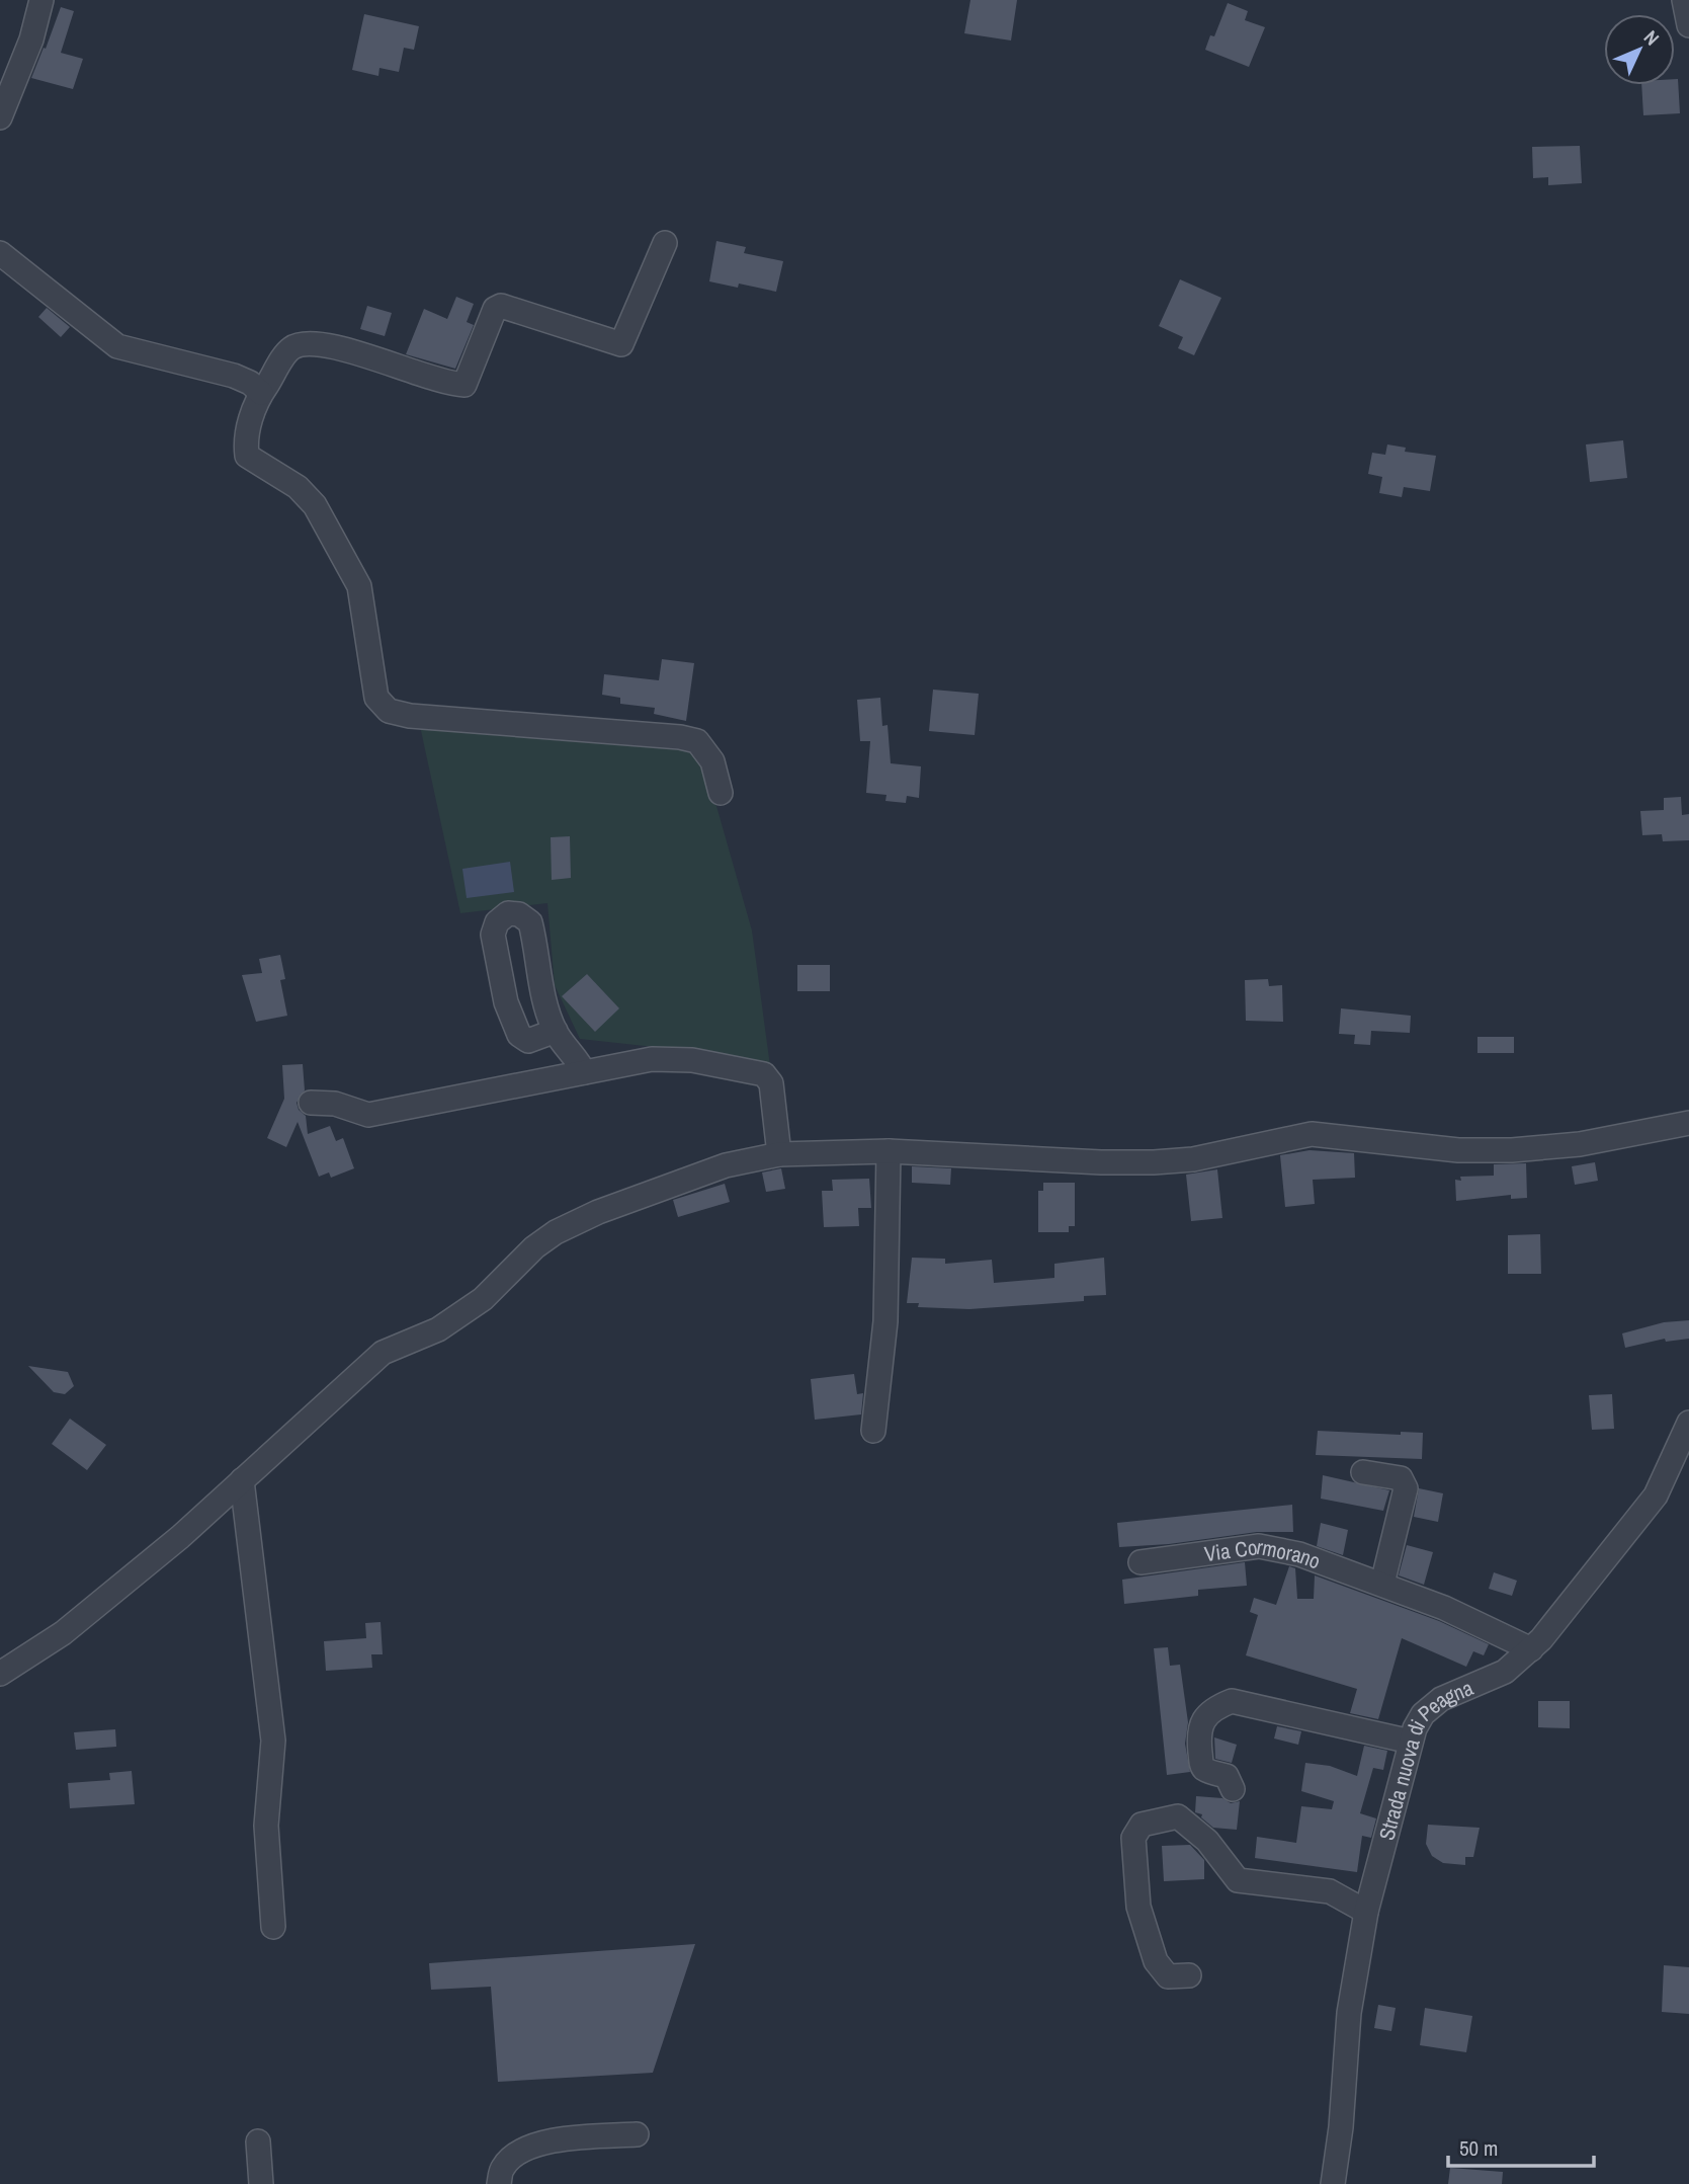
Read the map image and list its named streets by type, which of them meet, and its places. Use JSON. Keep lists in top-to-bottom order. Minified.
{"streets":{"street":["Via Cormorano","Strada nuova di Peagna"]},"crossings":[["Via Cormorano","Strada nuova di Peagna"]],"scale_bar":"50 m","north":"top right"}
